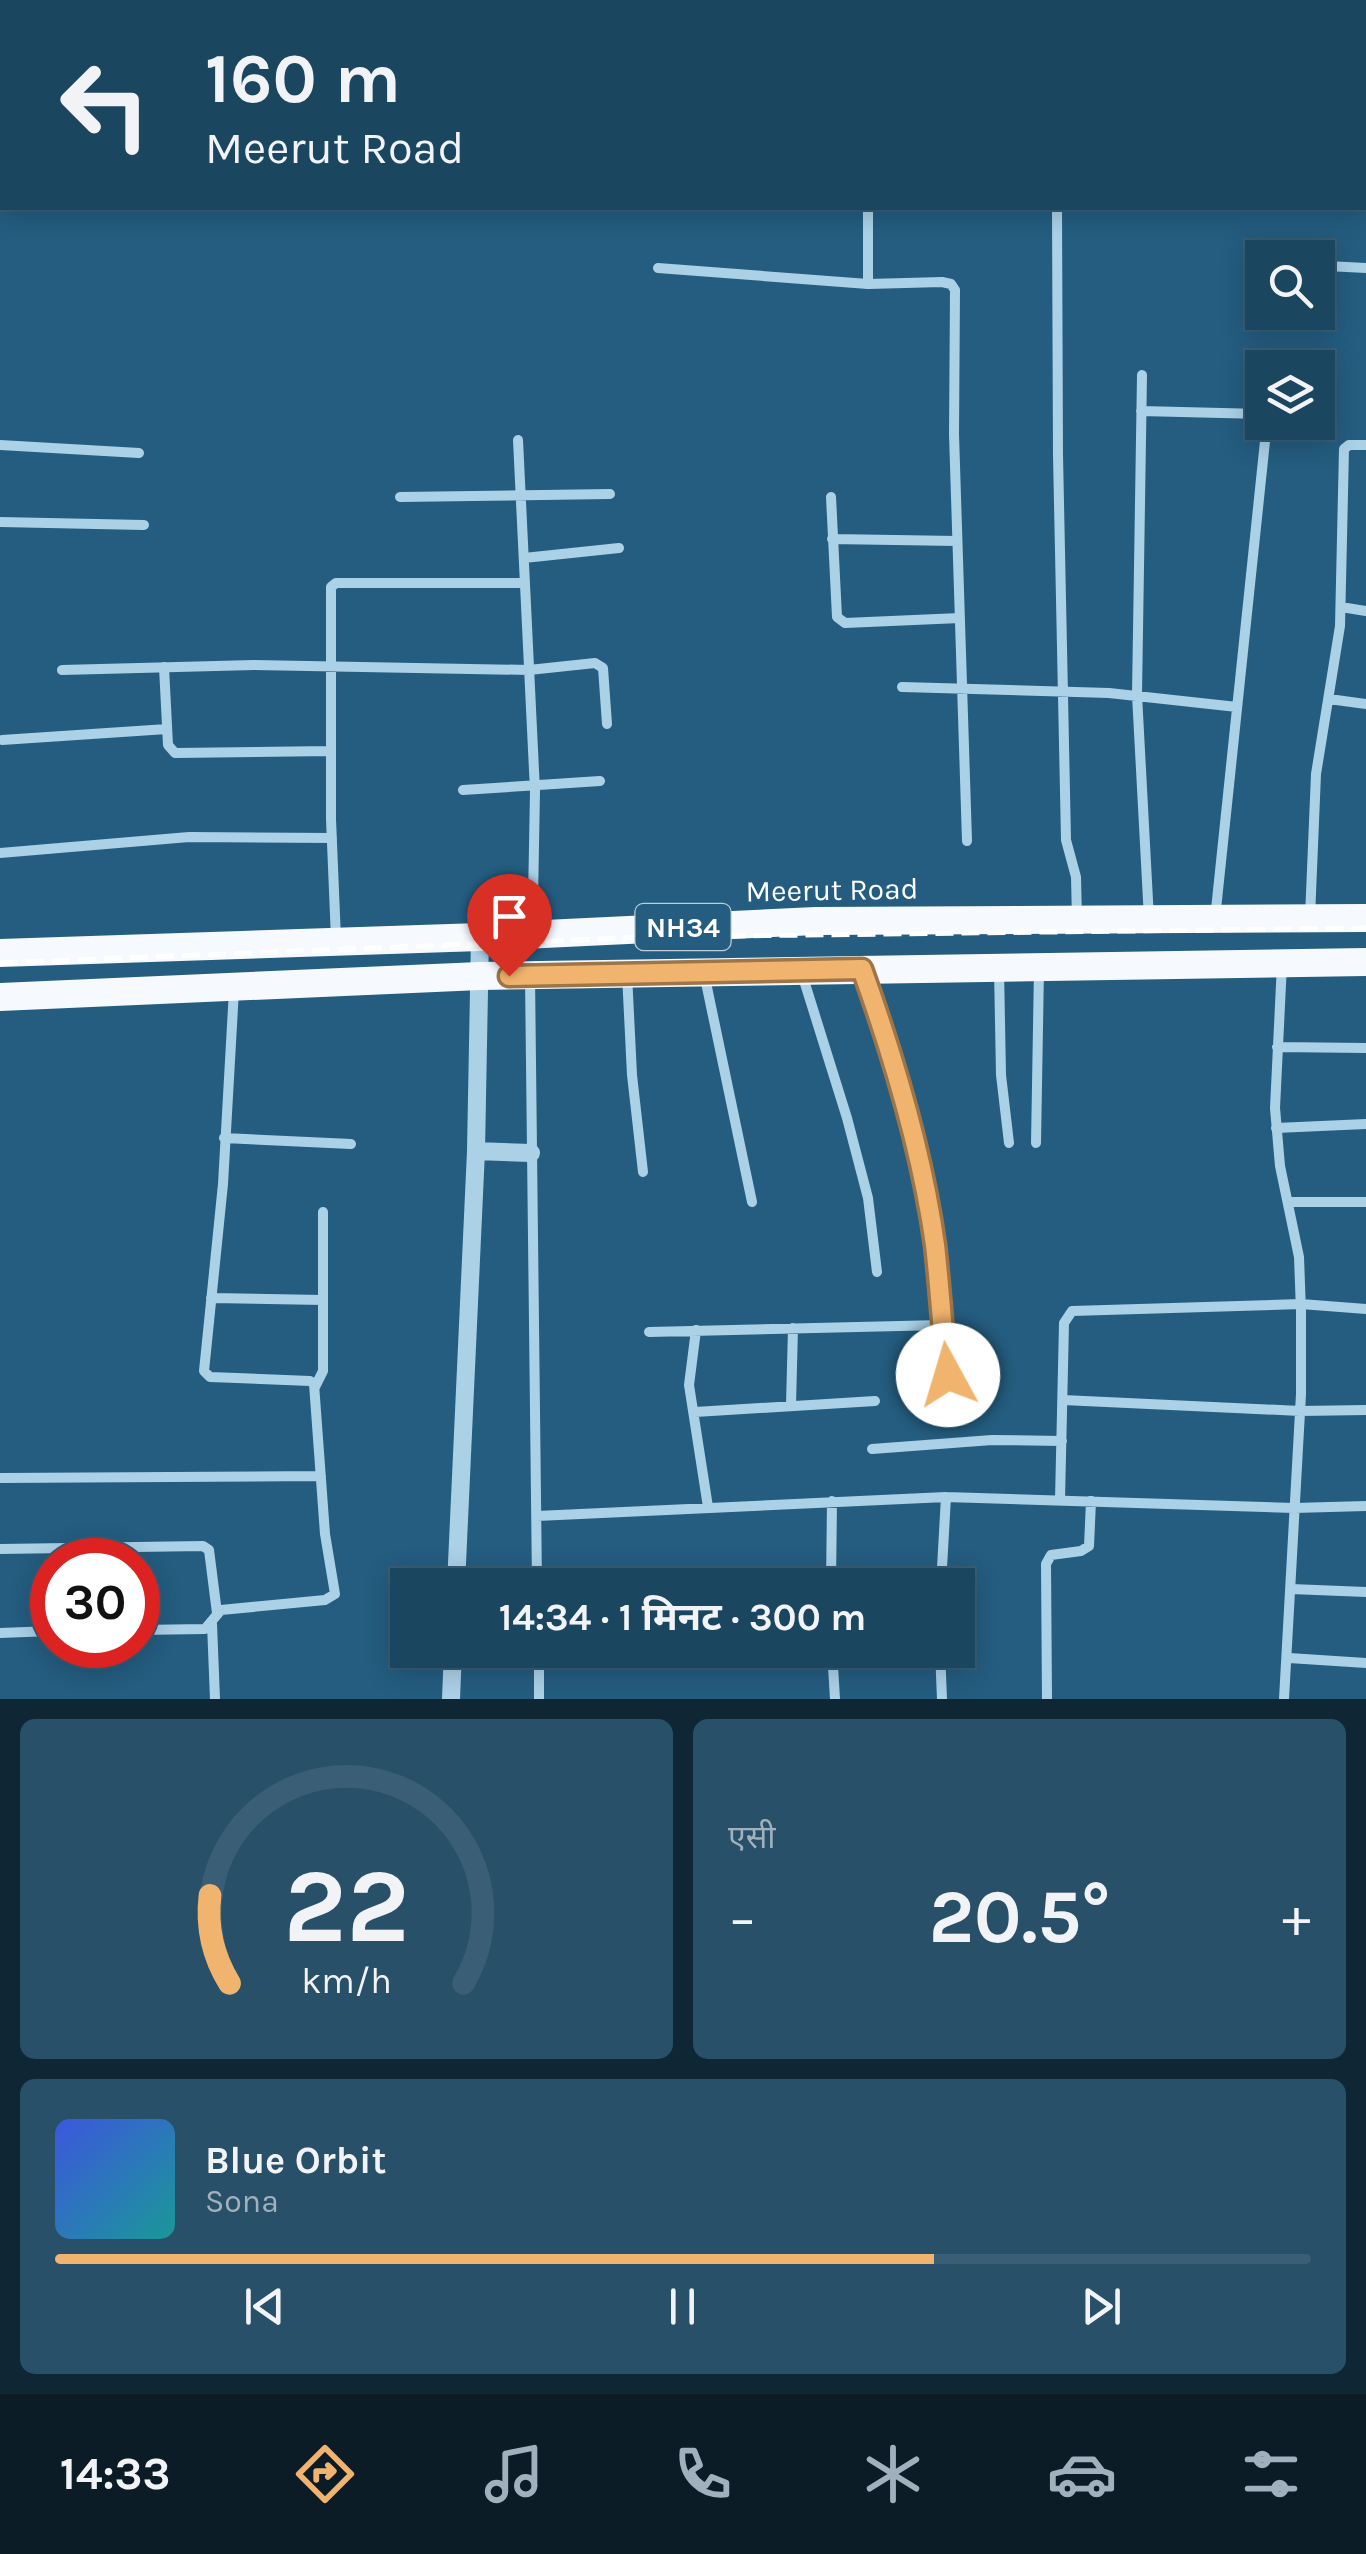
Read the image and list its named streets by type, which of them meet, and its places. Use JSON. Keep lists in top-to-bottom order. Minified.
{"streets":{"highway":["Meerut Road","NH34"]},"page":{"turn":["160 m","Meerut Road"],"limit":"30","trip":"14:34 · 1 मिनट · 300 m","tile":"एसी","heat":["−","20.5°","+"],"song":["Blue Orbit","Sona"],"tabs":"14:33","gauge":["22","km/h"]}}
